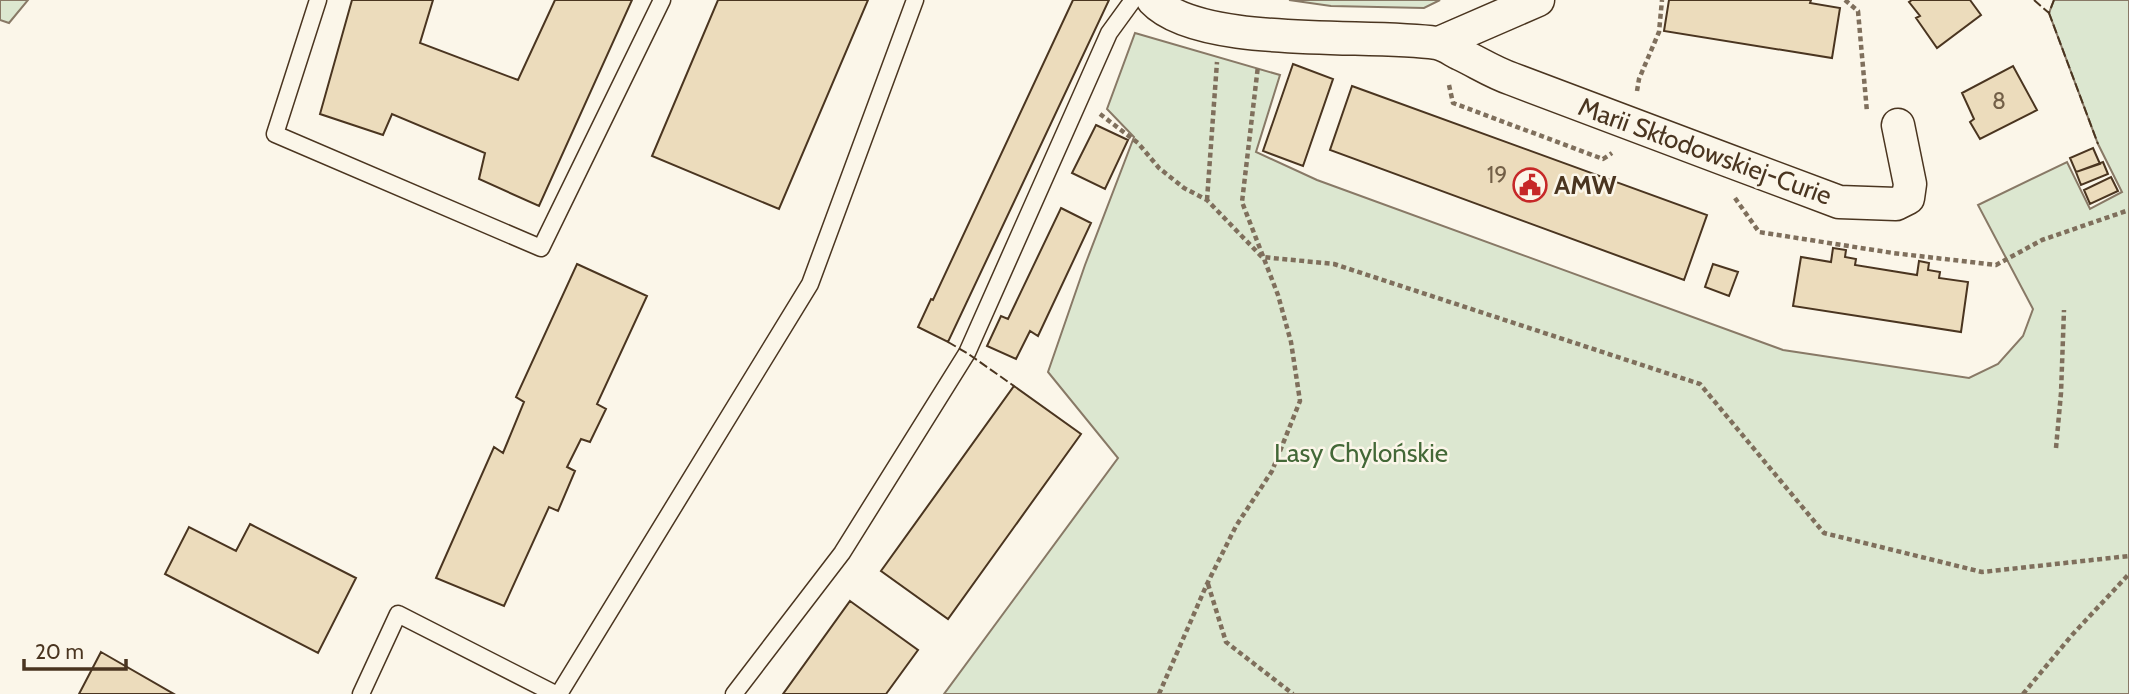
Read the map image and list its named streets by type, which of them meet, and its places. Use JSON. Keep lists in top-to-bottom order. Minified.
{"streets":{"street":["Marii Skłodowskiej-Curie"]},"parks":["Lasy Chylońskie"],"places":{"public building":["AMW"]},"house_numbers":["8","19"],"scale_bar":"20 m"}
